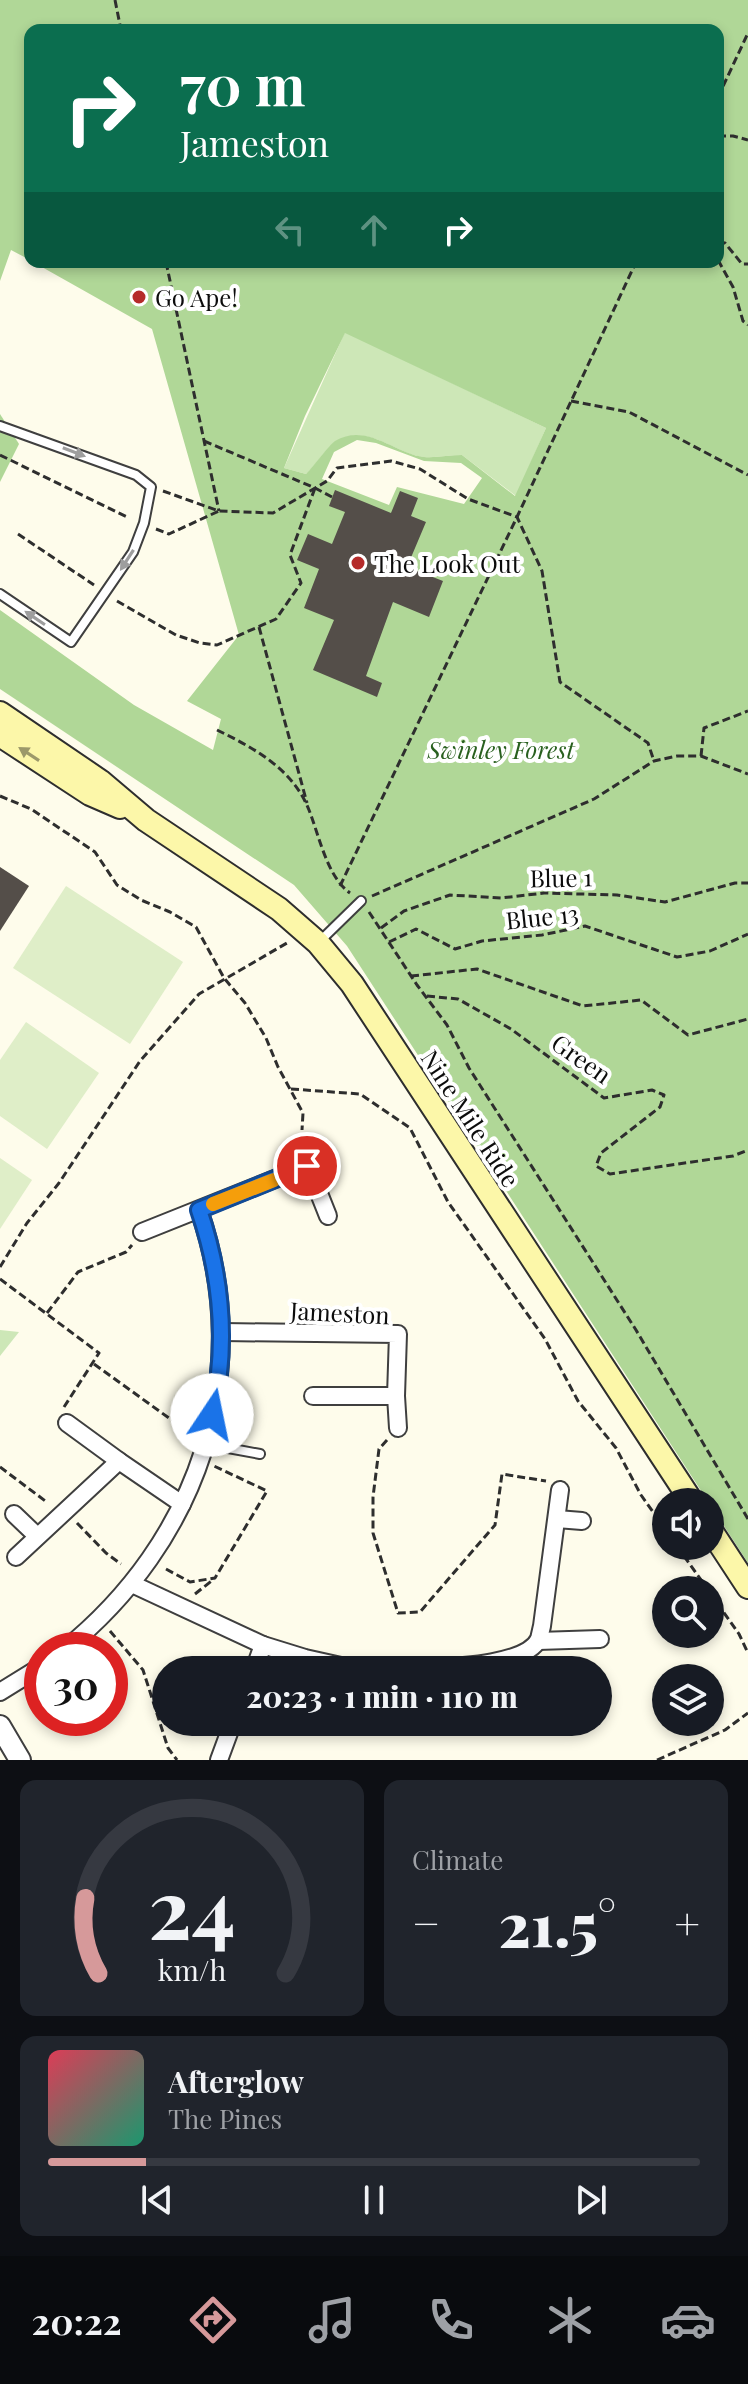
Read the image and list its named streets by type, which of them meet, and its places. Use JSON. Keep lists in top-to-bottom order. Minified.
{"streets":{"main road":["Nine Mile Ride"],"street":["Jameston"],"path":["Blue 1","Blue 13","Green"]},"parks":["Swinley Forest"],"places":["Go Ape!","The Look Out"],"page":{"turn":["70 m","Jameston"],"limit":"30","trip":"20:23 · 1 min · 110 m","tile":"Climate","heat":["−","21.5°","+"],"song":["Afterglow","The Pines"],"tabs":"20:22","gauge":["24","km/h"]}}
